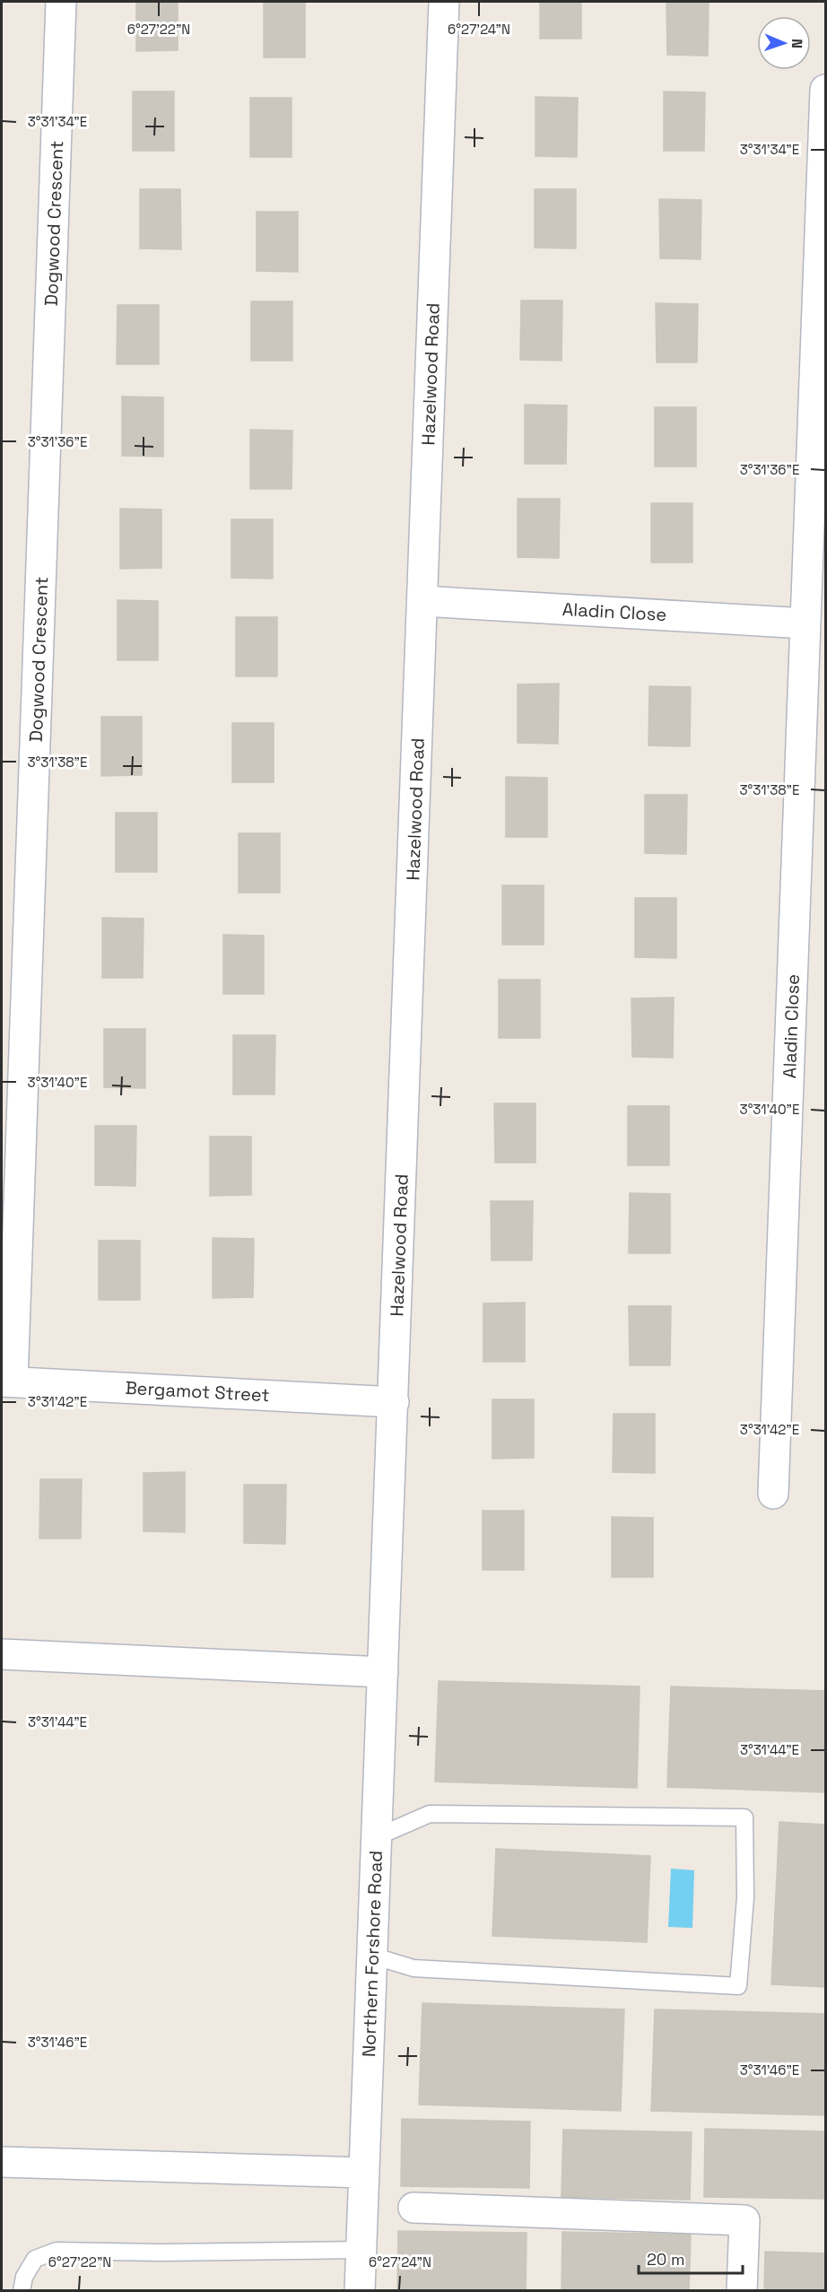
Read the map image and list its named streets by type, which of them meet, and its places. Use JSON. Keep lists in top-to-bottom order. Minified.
{"streets":{"street":["Dogwood Crescent","Hazelwood Road","Aladin Close","Bergamot Street","Northern Forshore Road"]},"crossings":[["Dogwood Crescent","Bergamot Street"],["Hazelwood Road","Aladin Close"],["Hazelwood Road","Bergamot Street"],["Hazelwood Road","Northern Forshore Road"]],"scale_bar":"20 m","north":"right","coordinates":["6°27'22\"N","6°27'24\"N","3°31'34\"E","3°31'36\"E","3°31'38\"E","3°31'40\"E","3°31'42\"E","3°31'44\"E","3°31'46\"E"]}
